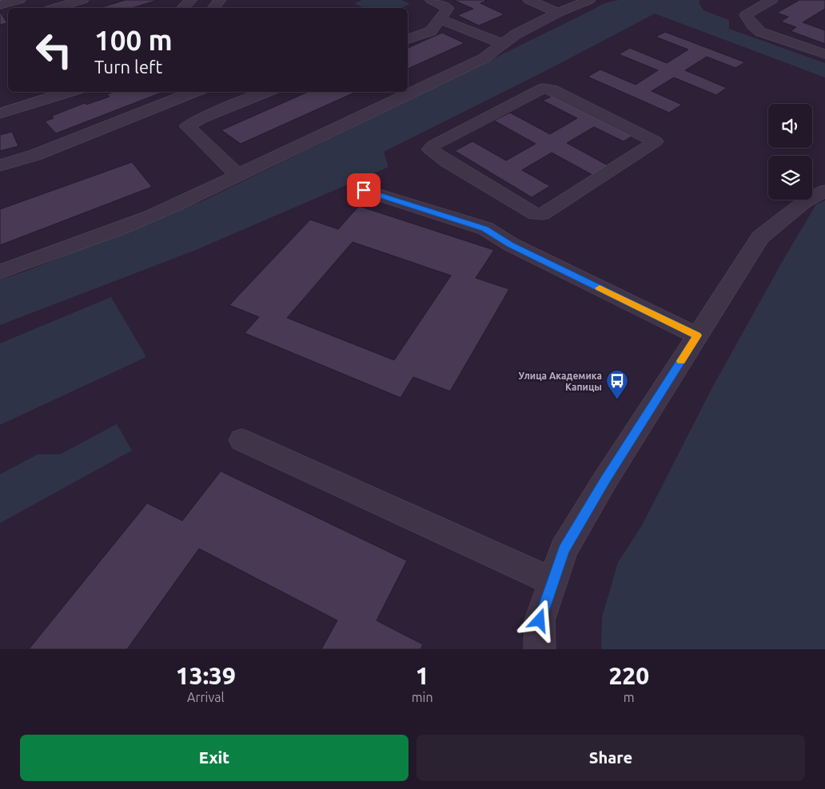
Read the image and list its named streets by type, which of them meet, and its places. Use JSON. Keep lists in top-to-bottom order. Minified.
{"places":{"bus stop":["Улица Академика Капицы"]},"page":{"turn":["100 m","Turn left"],"eta":["13:39","Arrival","1","min","220","m"],"buttons":["Exit","Share"]}}
